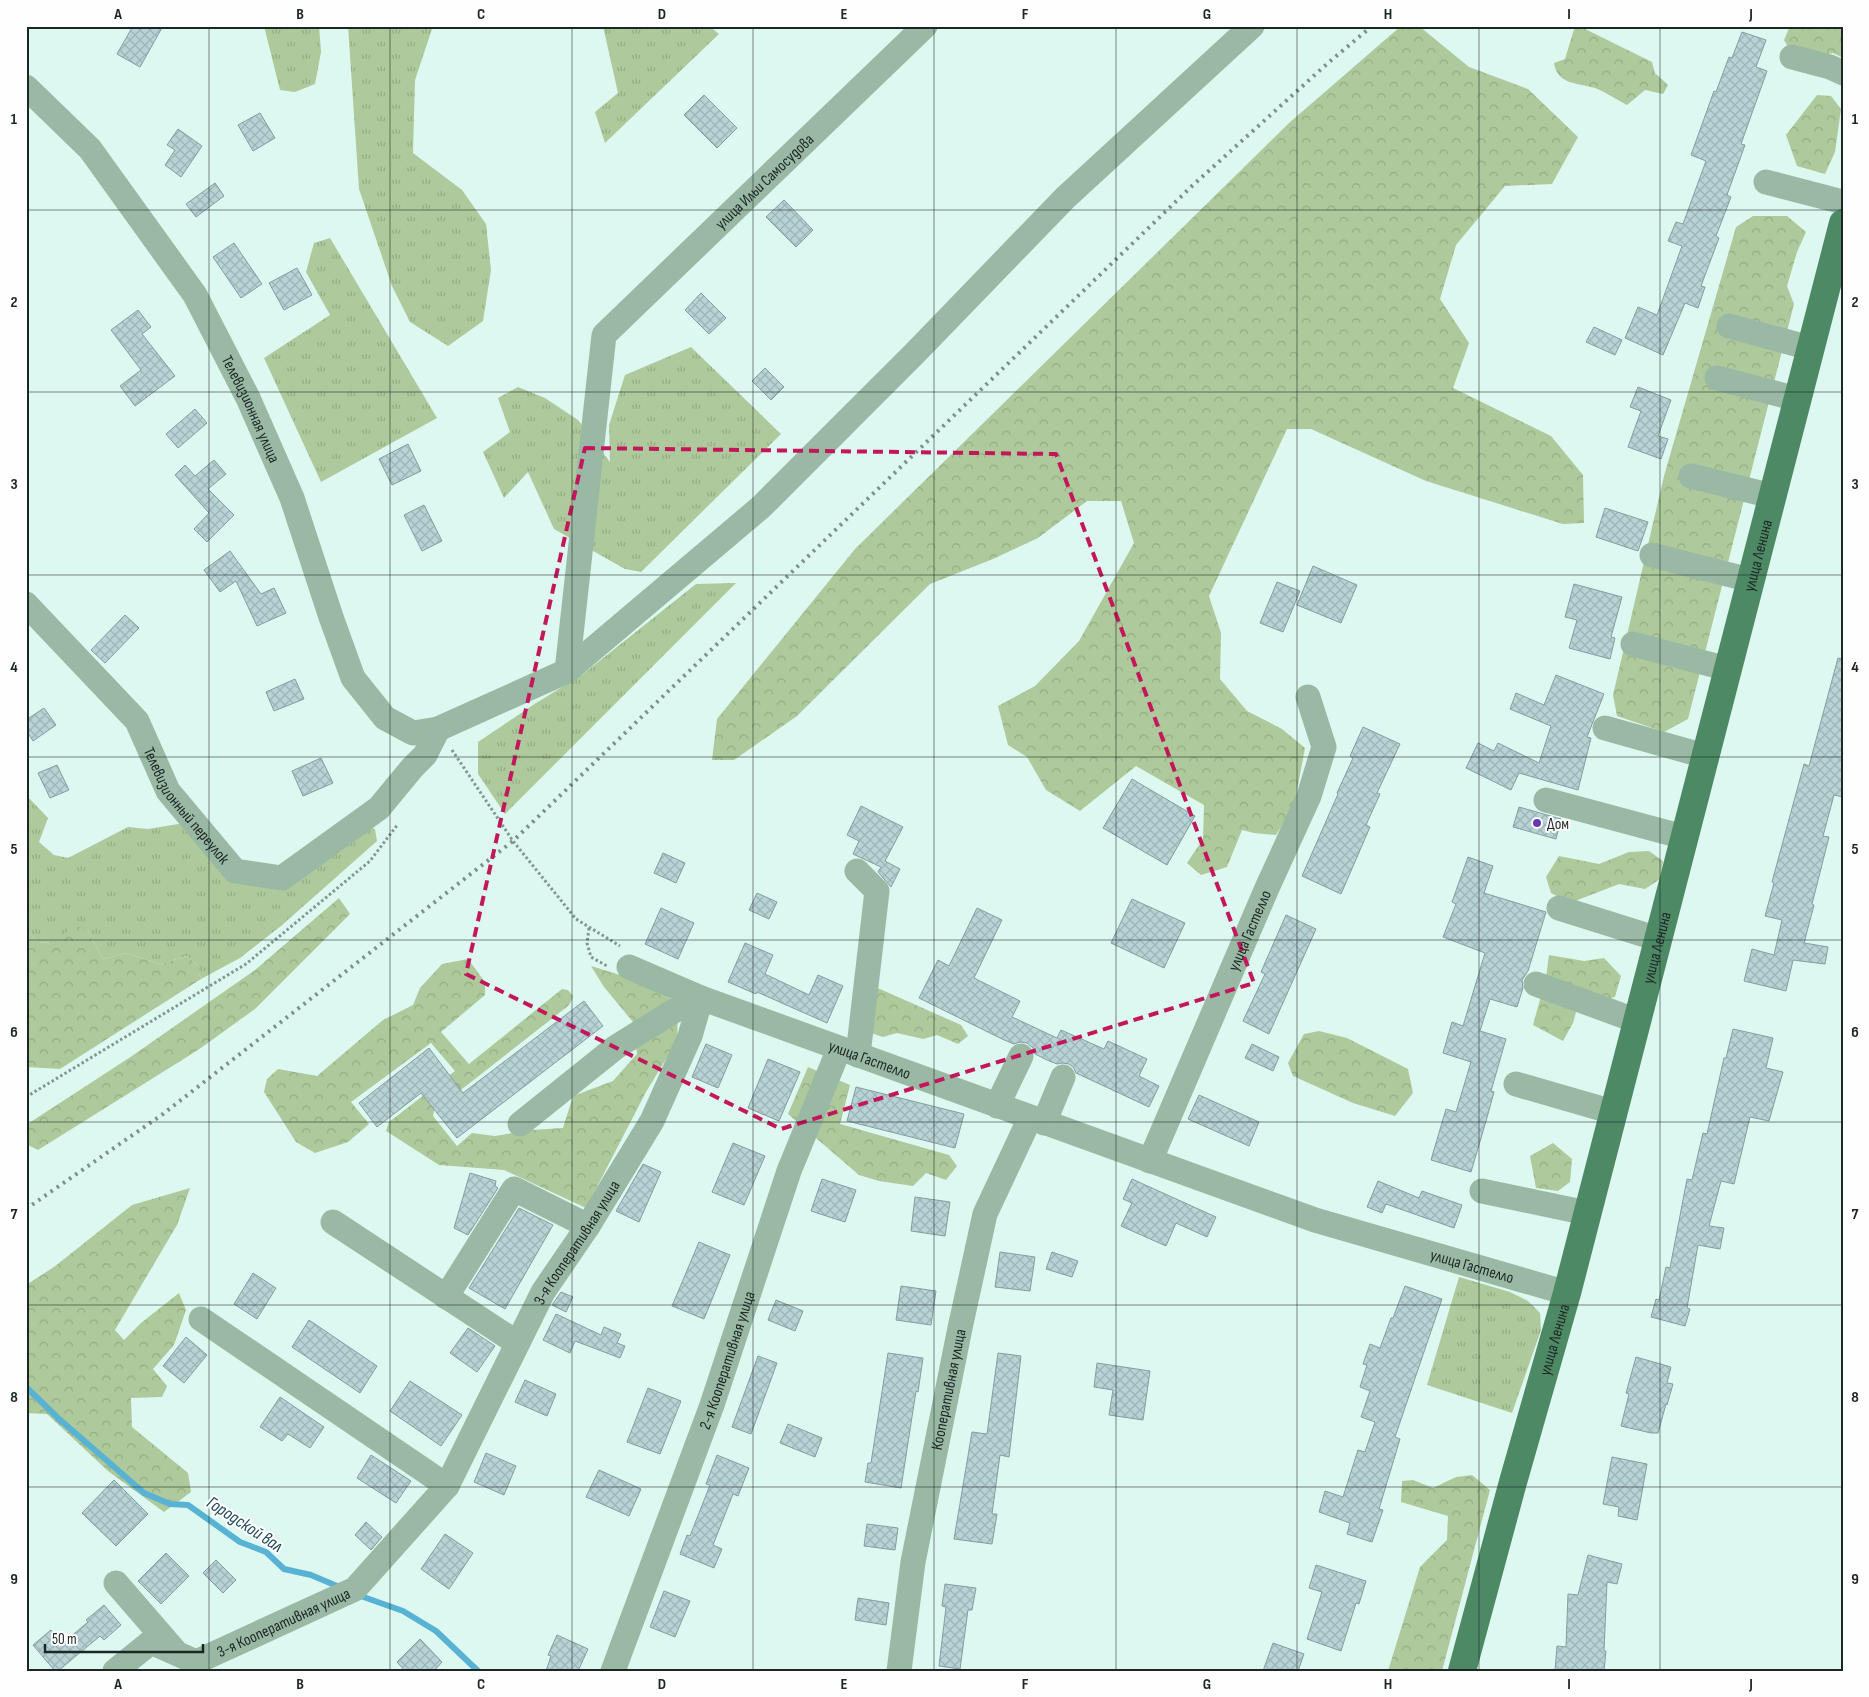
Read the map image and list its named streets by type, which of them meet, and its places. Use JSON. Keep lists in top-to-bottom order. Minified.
{"streets":{"main road":["улица Ленина"],"street":["улица Ильи Самосудова","Телевизионная улица","Телевизионный переулок","улица Гастелло","3-я Кооперативная улица","2-я Кооперативная улица","Кооперативная улица"]},"crossings":[["улица Ильи Самосудова","Телевизионная улица"],["Телевизионная улица","Телевизионный переулок"],["улица Ленина","улица Гастелло"],["улица Гастелло","3-я Кооперативная улица"],["улица Гастелло","2-я Кооперативная улица"],["улица Гастелло","Кооперативная улица"]],"water":["Городской вал"],"places":["Дом"],"scale_bar":"50 m","grid":{"columns":["A","B","C","D","E","F","G","H","I","J"],"rows":["1","2","3","4","5","6","7","8","9"]}}
